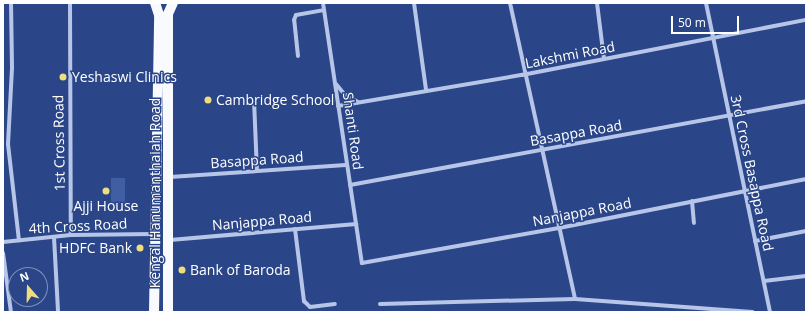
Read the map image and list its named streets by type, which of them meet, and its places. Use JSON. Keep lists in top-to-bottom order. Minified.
{"streets":{"main road":["Kengal Hanumanthaiah Road"],"street":["Lakshmi Road","Shanti Road","Basappa Road","1st Cross Road","3rd Cross Basappa Road","Nanjappa Road","4th Cross Road"]},"crossings":[["Lakshmi Road","Shanti Road"],["Lakshmi Road","3rd Cross Basappa Road"],["Shanti Road","Basappa Road"],["Shanti Road","Nanjappa Road"],["Basappa Road","3rd Cross Basappa Road"],["Basappa Road","Kengal Hanumanthaiah Road"],["1st Cross Road","4th Cross Road"],["3rd Cross Basappa Road","Nanjappa Road"],["Kengal Hanumanthaiah Road","Nanjappa Road"],["Kengal Hanumanthaiah Road","4th Cross Road"]],"places":["Yeshaswi Clinics","Cambridge School","Ajji House","HDFC Bank","Bank of Baroda"],"scale_bar":"50 m","north":"top"}
